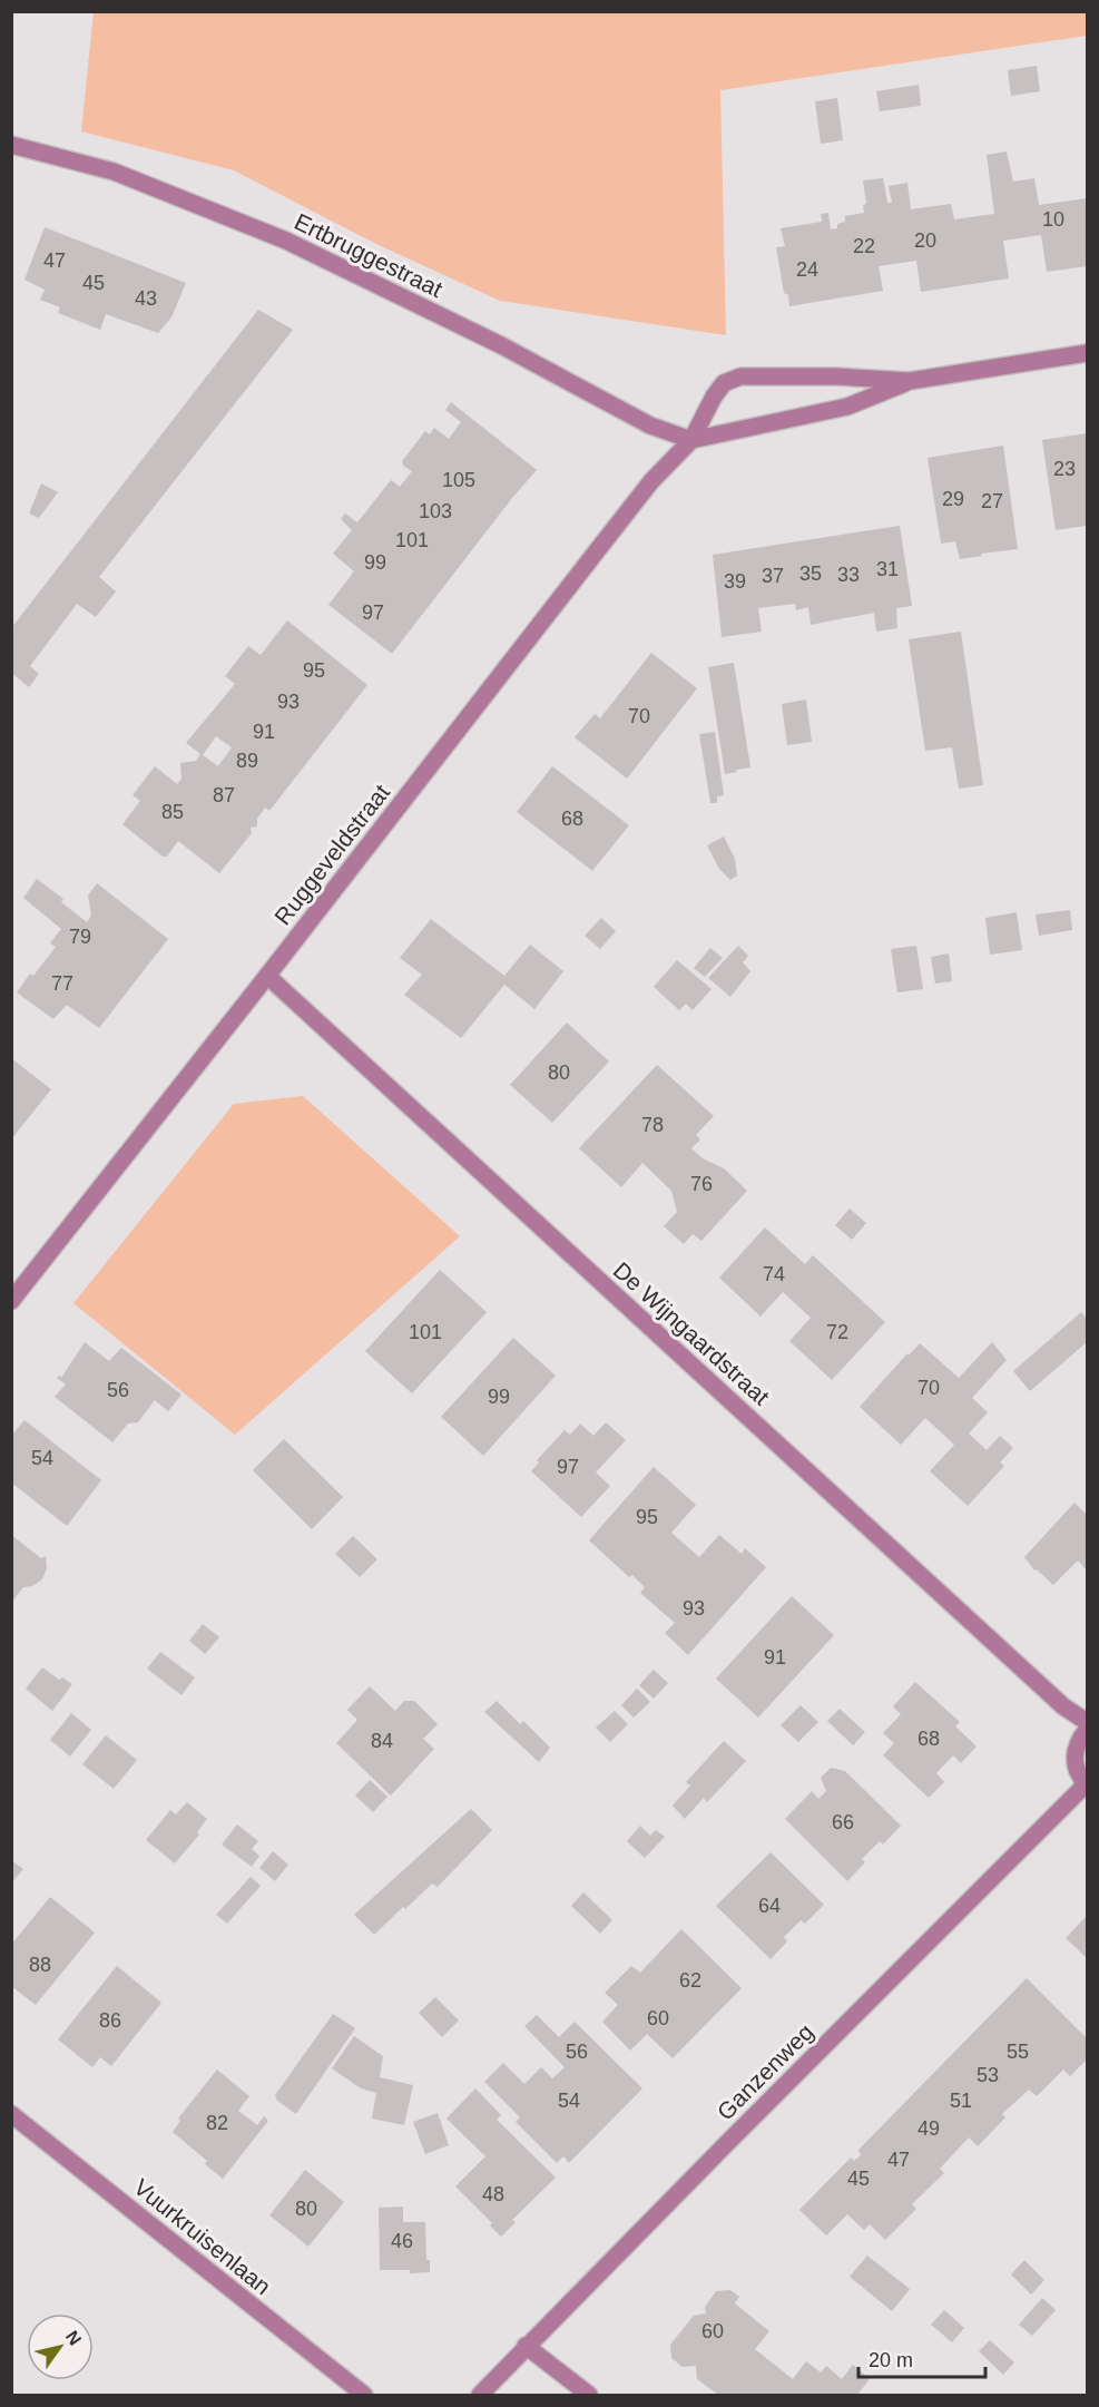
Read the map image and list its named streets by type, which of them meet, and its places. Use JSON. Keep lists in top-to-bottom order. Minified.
{"streets":{"street":["Ertbruggestraat","Ruggeveldstraat","De Wijngaardstraat","Ganzenweg","Vuurkruisenlaan"]},"crossings":[["Ertbruggestraat","Ruggeveldstraat"],["Ruggeveldstraat","De Wijngaardstraat"]],"house_numbers":["10","20","22","47","24","45","43","23","105","29","27","103","101","99","31","35","33","37","39","97","95","93","70","91","89","87","85","68","79","77","80","78","76","74","101","72","70","56","99","54","97","95","93","91","68","84","66","64","88","62","60","86","56","55","53","54","51","82","49","47","45","48","80","46","60"],"scale_bar":"20 m","north":"top right"}
